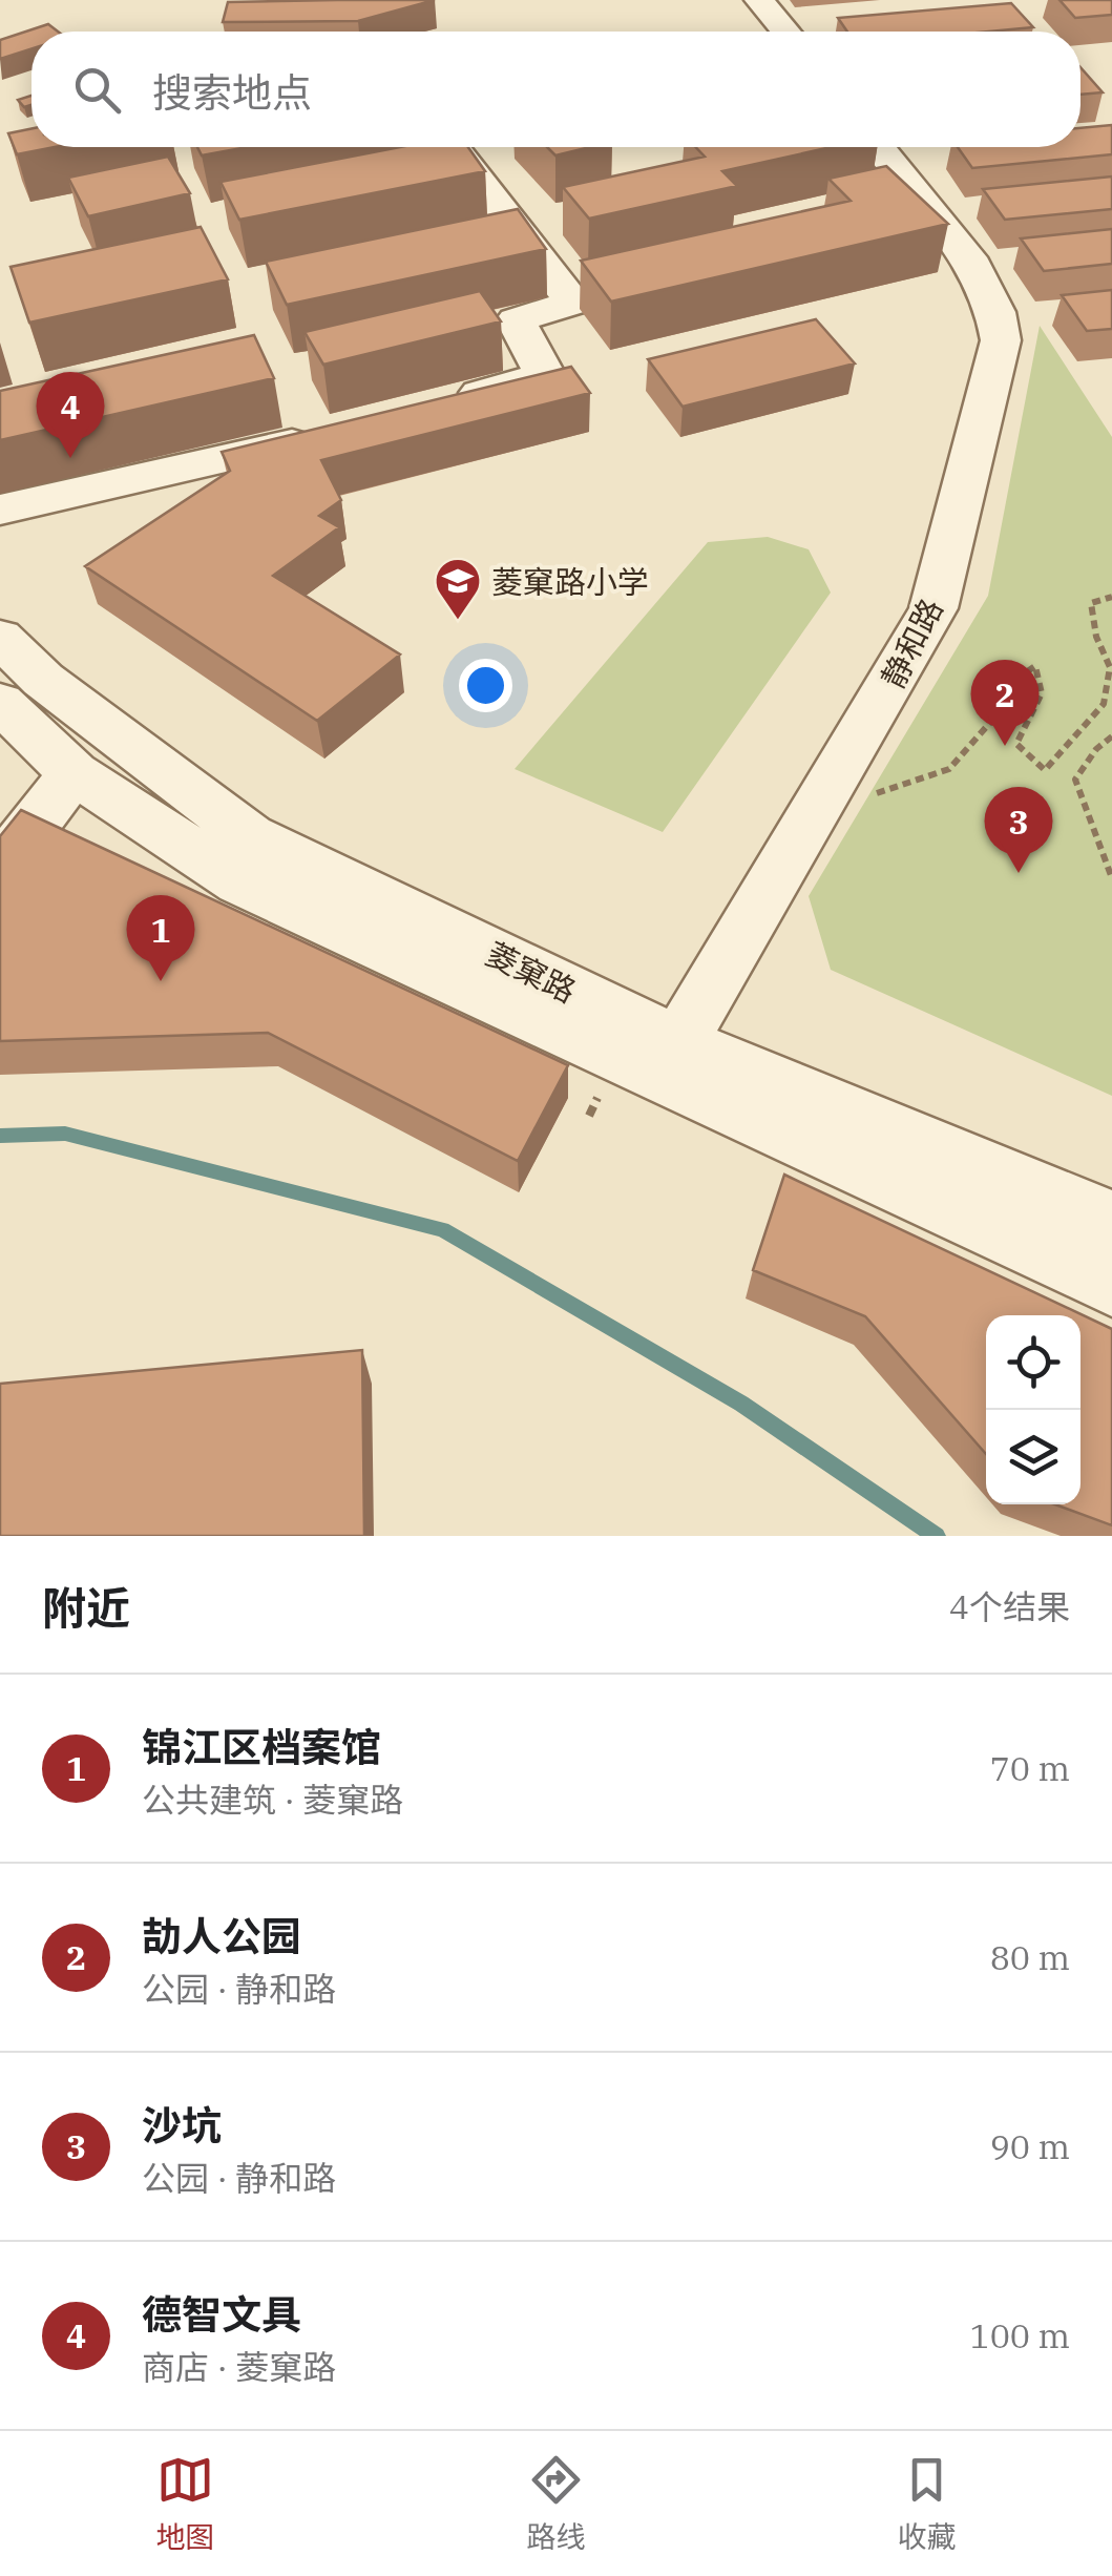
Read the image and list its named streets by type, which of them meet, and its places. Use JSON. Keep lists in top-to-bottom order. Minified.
{"streets":{"street":["静和路","菱窠路"]},"crossings":[["静和路","菱窠路"]],"places":{"school or university":["菱窠路小学"]},"page":{"search":"搜索地点","pins":["4","2","3","1"],"heading":["附近","4个结果"],"list":[{"mark":"1","name":"锦江区档案馆","note":"公共建筑 · 菱窠路","value":"70 m"},{"mark":"2","name":"劼人公园","note":"公园 · 静和路","value":"80 m"},{"mark":"3","name":"沙坑","note":"公园 · 静和路","value":"90 m"},{"mark":"4","name":"德智文具","note":"商店 · 菱窠路","value":"100 m"}],"nav":["地图","路线","收藏"]}}
